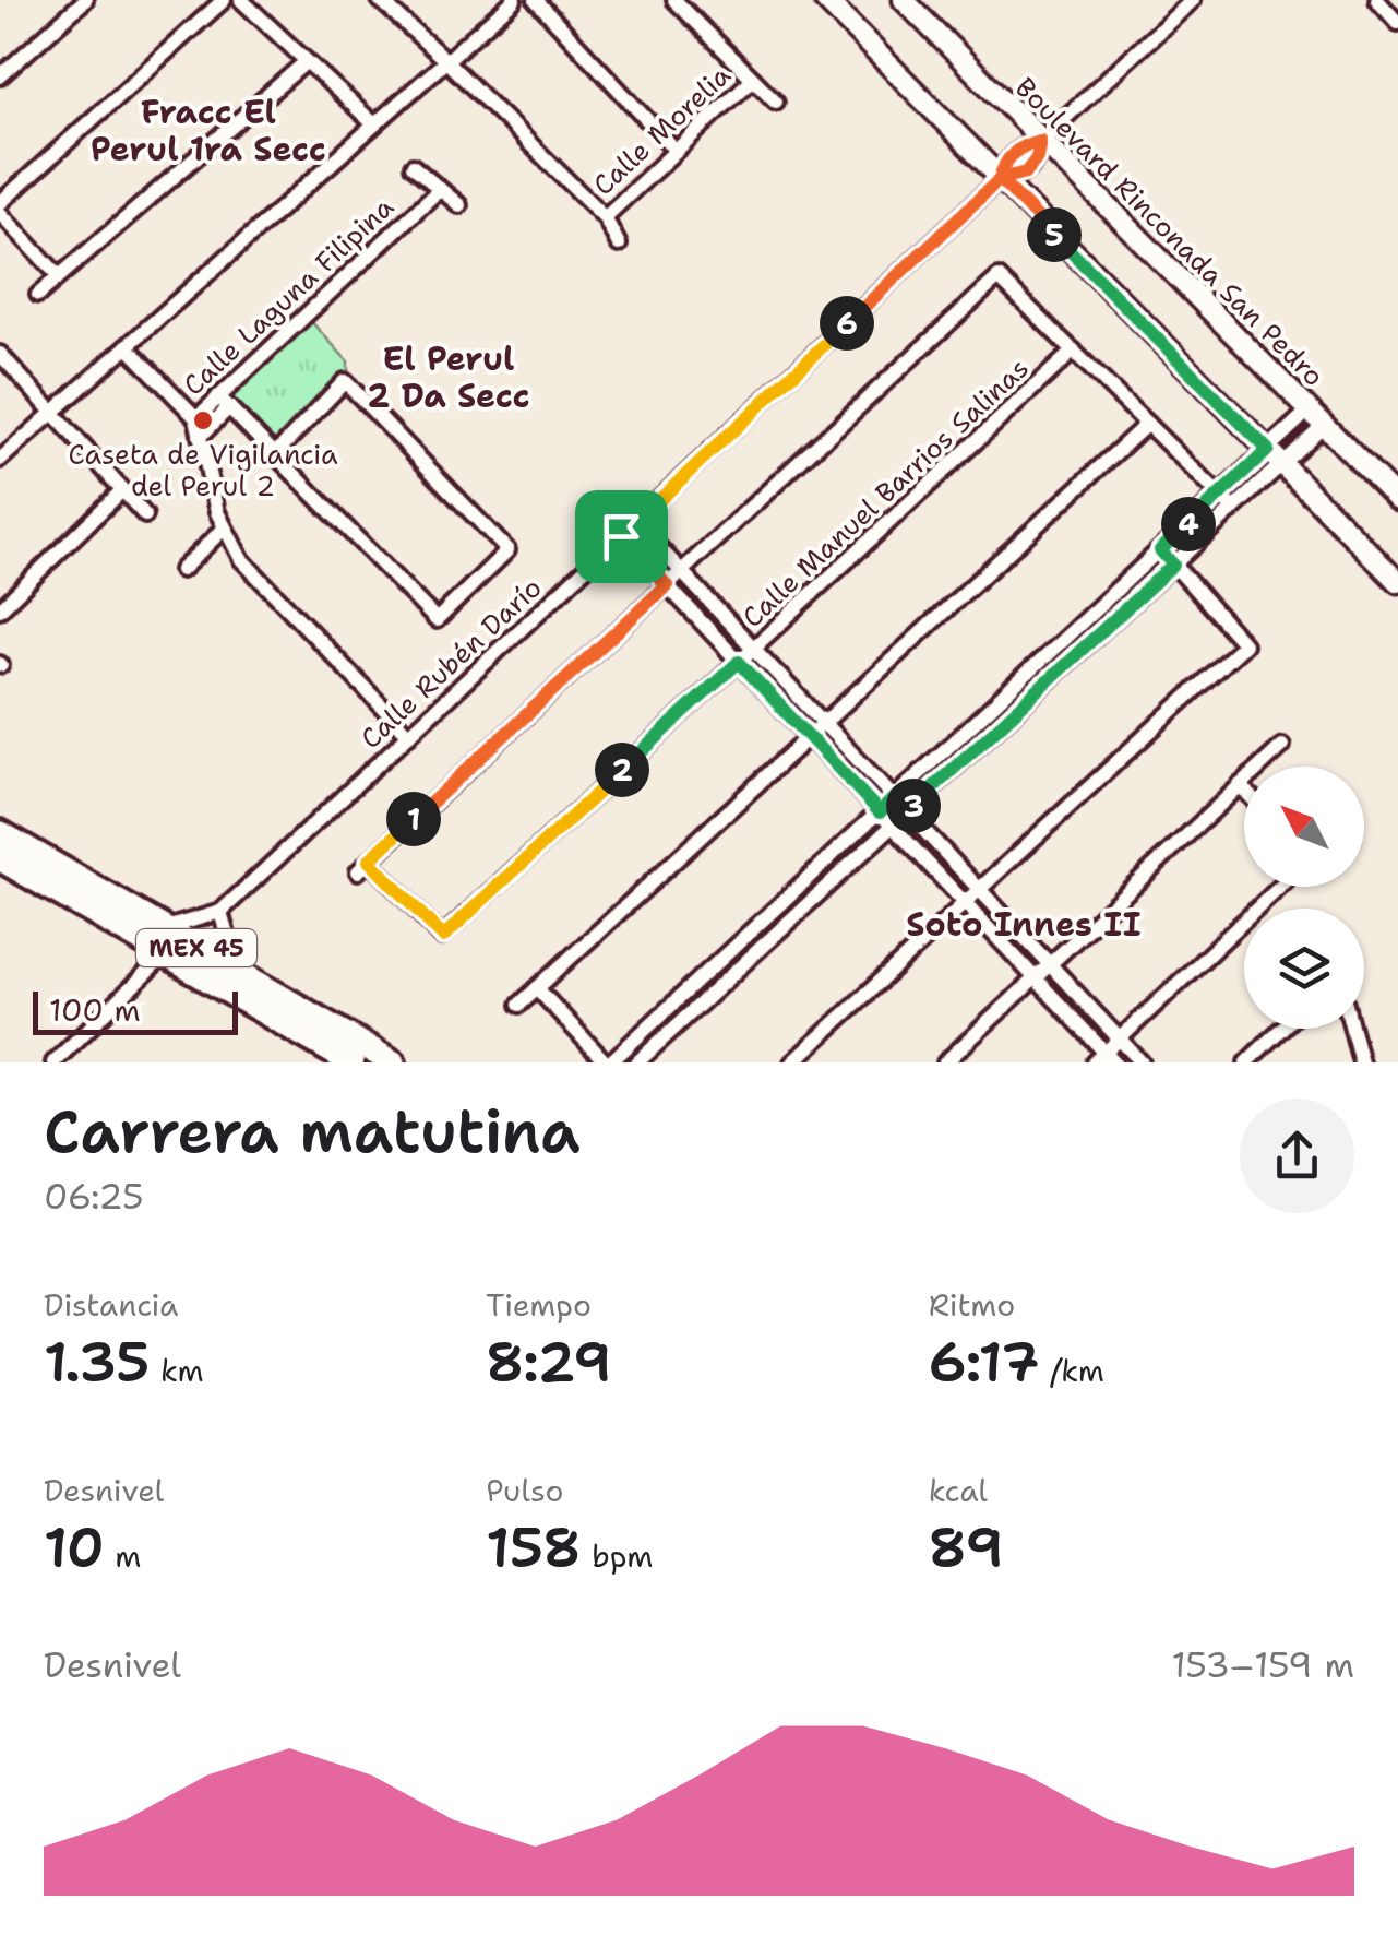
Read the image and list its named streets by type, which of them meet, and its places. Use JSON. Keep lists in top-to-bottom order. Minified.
{"streets":{"highway":["MEX 45"],"street":["Calle Morelia","Boulevard Rinconada San Pedro","Calle Laguna Filipina","Calle Manuel Barrios Salinas","Calle Rubén Darío"]},"crossings":[["Boulevard Rinconada San Pedro","Calle Rubén Darío"],["Calle Rubén Darío","MEX 45"]],"districts":["Fracc El Perul 1ra Secc","El Perul 2 Da Secc","Soto Innes II"],"places":["Caseta de Vigilancia del Perul 2"],"scale_bar":"100 m","north":"top left","page":{"pins":["5","6","4","2","3","1"],"scale":"100 m","heading":["Carrera matutina","06:25"],"stats":[["Distancia","1.35 km"],["Tiempo","8:29"],["Ritmo","6:17 /km"],["Desnivel","10 m"],["Pulso","158 bpm"],["kcal","89"]],"chart":["Desnivel","153–159 m"]}}
